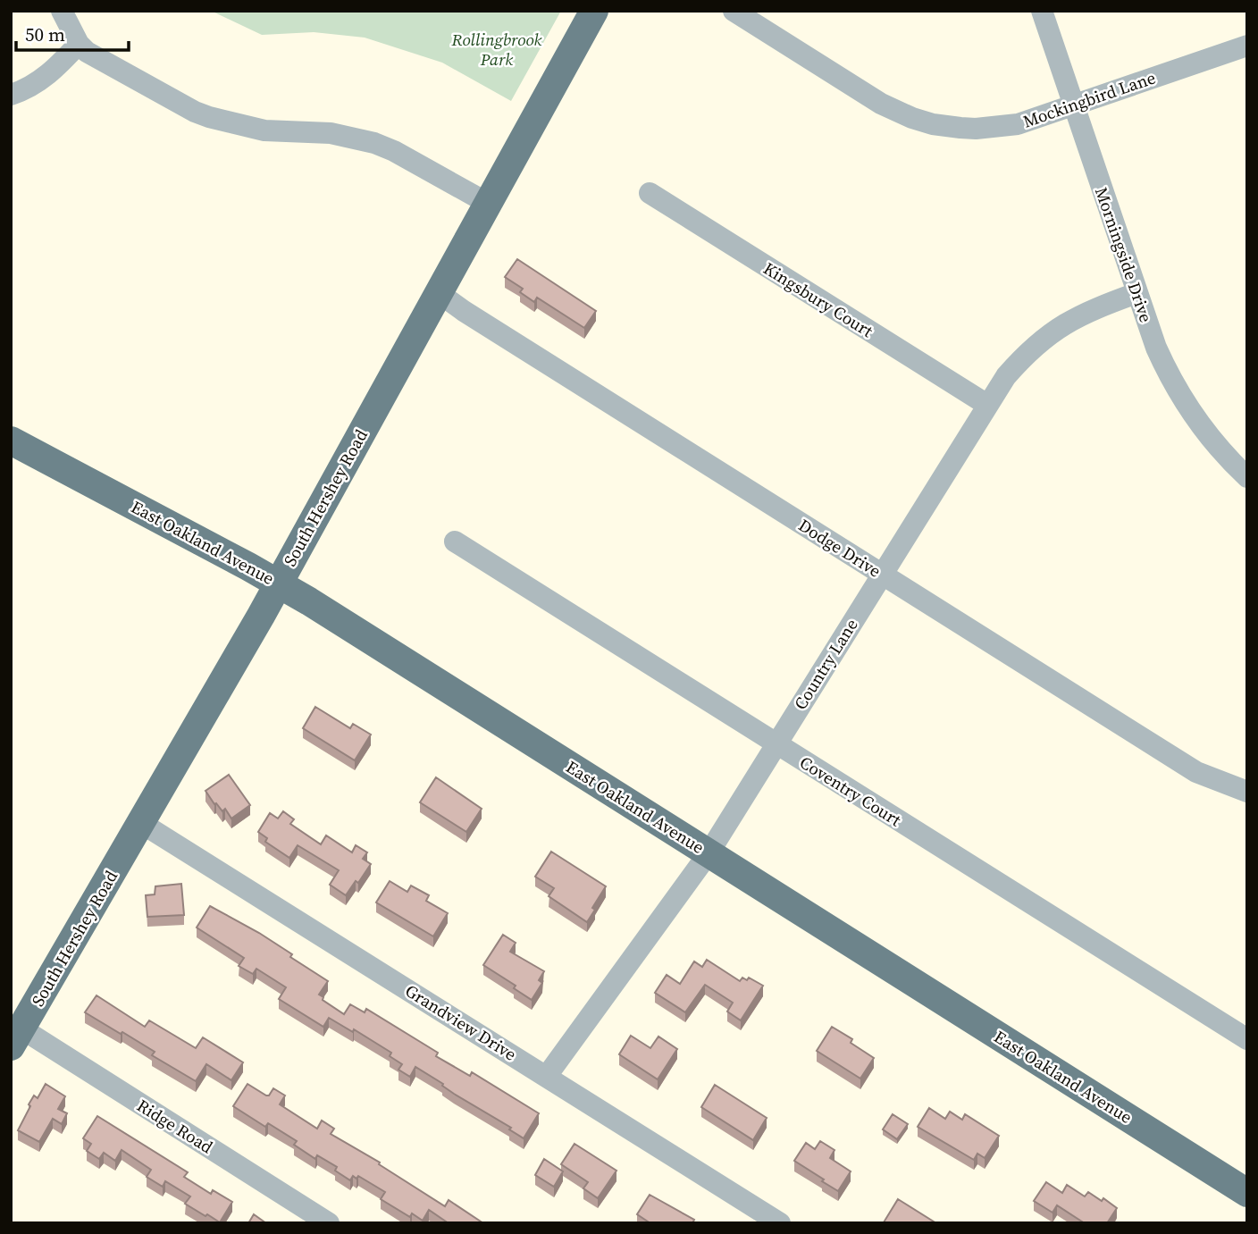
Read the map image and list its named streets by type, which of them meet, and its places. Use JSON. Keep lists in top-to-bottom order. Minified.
{"streets":{"main road":["South Hershey Road","East Oakland Avenue"],"street":["Mockingbird Lane","Morningside Drive","Kingsbury Court","Dodge Drive","Country Lane","Coventry Court","Grandview Drive","Ridge Road"]},"crossings":[["Mockingbird Lane","Morningside Drive"],["Morningside Drive","Country Lane"],["Kingsbury Court","Country Lane"],["South Hershey Road","East Oakland Avenue"],["South Hershey Road","Dodge Drive"],["South Hershey Road","Grandview Drive"],["South Hershey Road","Ridge Road"],["East Oakland Avenue","Country Lane"],["Dodge Drive","Country Lane"],["Country Lane","Coventry Court"],["Country Lane","Grandview Drive"]],"parks":["Rollingbrook Park"],"scale_bar":"50 m"}
